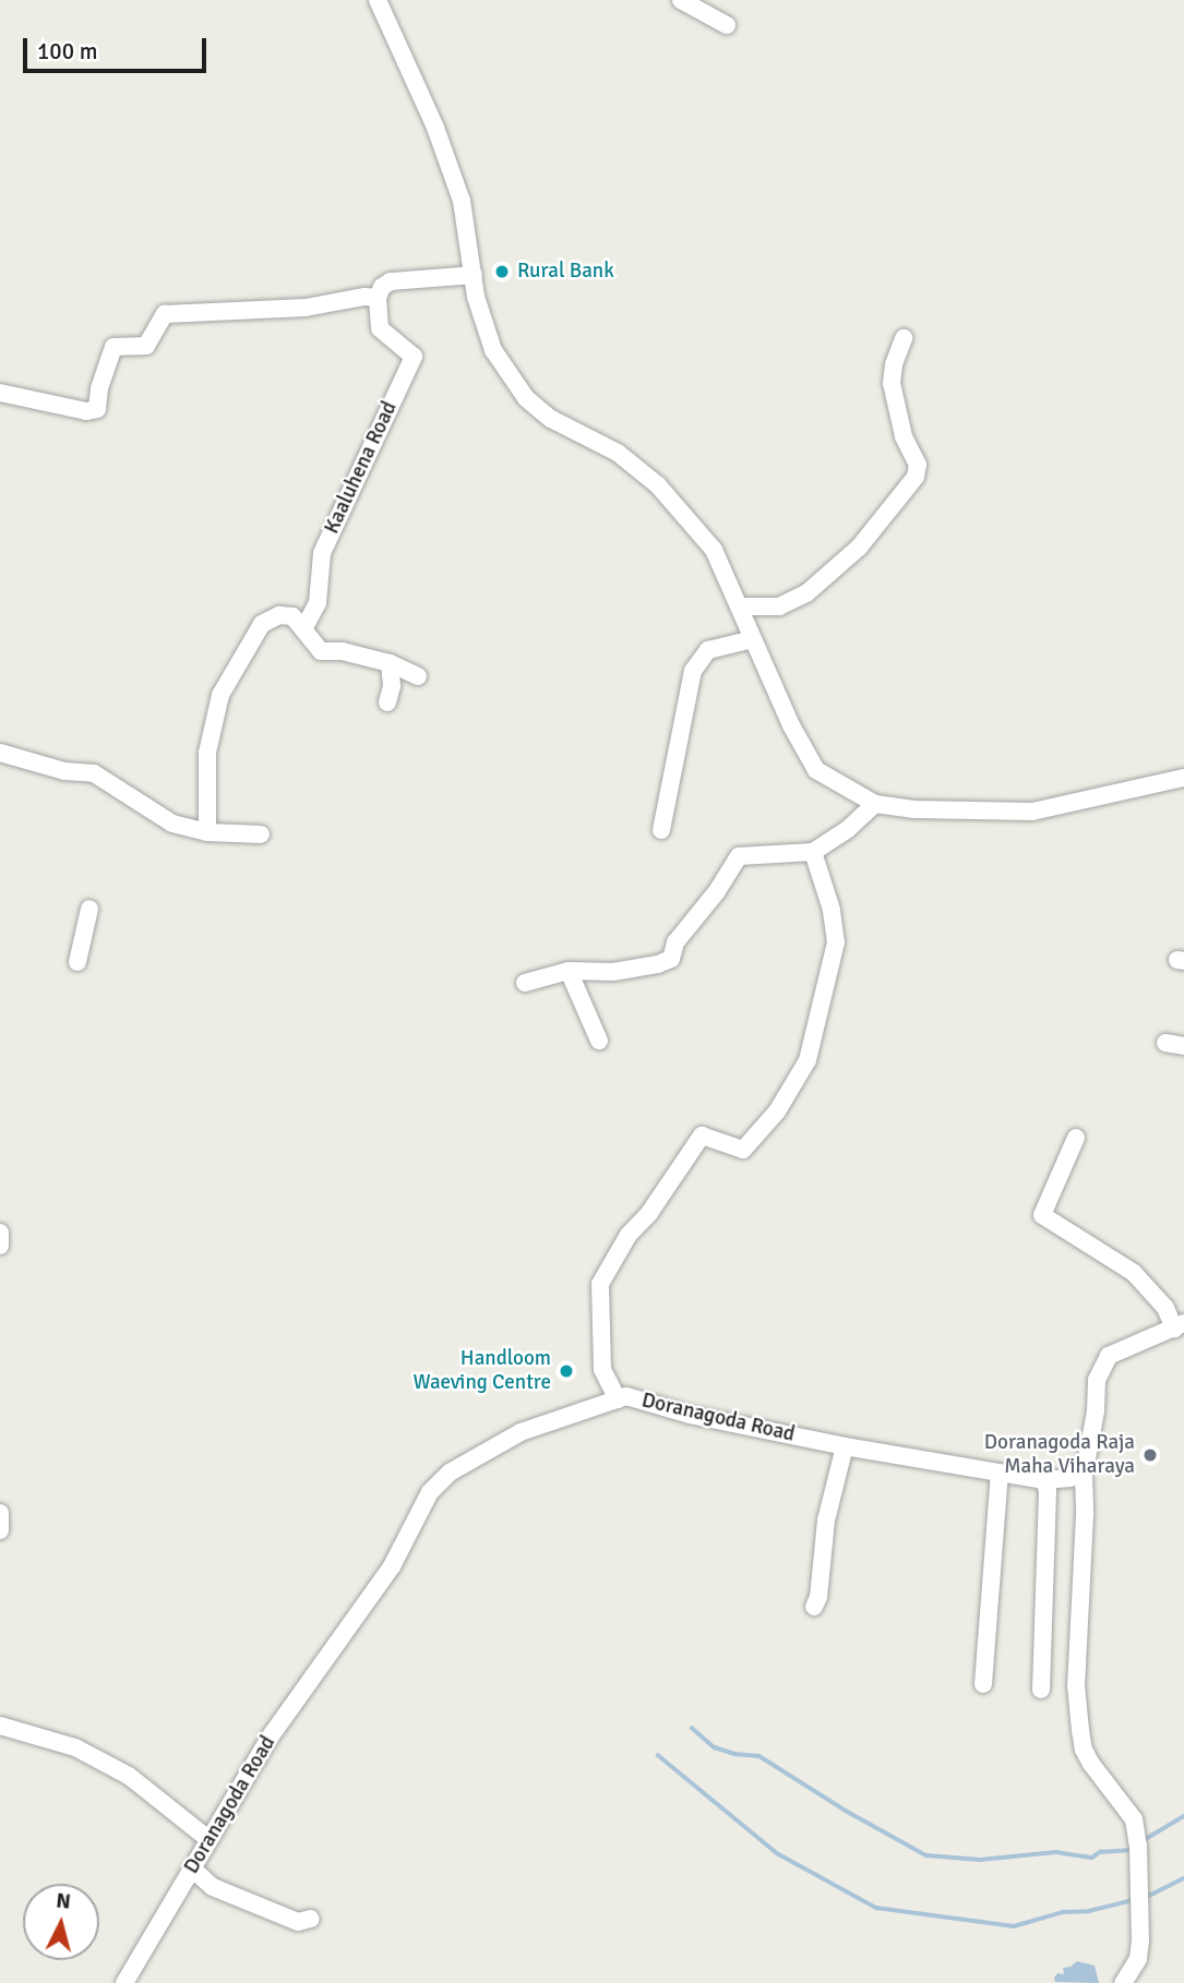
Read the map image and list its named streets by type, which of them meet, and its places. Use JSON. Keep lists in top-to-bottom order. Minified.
{"streets":{"street":["Kaaluhena Road","Doranagoda Road"]},"places":["Rural Bank","Handloom Waeving Centre","Doranagoda Raja Maha Viharaya"],"scale_bar":"100 m","north":"top"}
